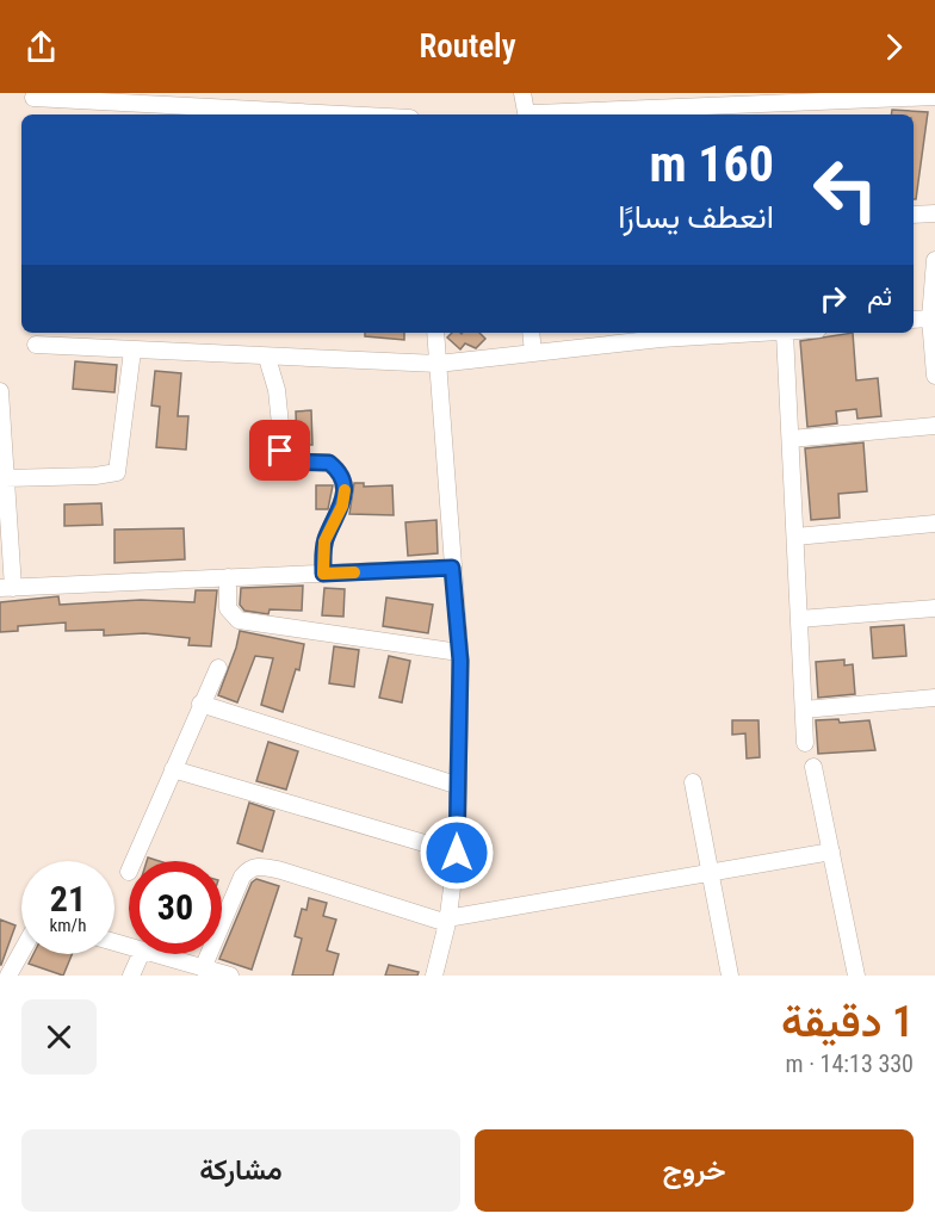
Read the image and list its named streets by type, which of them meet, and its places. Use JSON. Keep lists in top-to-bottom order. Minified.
{"page":{"header":"Routely","turn":["160 m","انعطف يسارًا"],"then":"ثم","speed":"21 km/h","limit":"30","heading":["1 دقيقة","330 m · 14:13"],"buttons":["خروج","مشاركة"]}}
